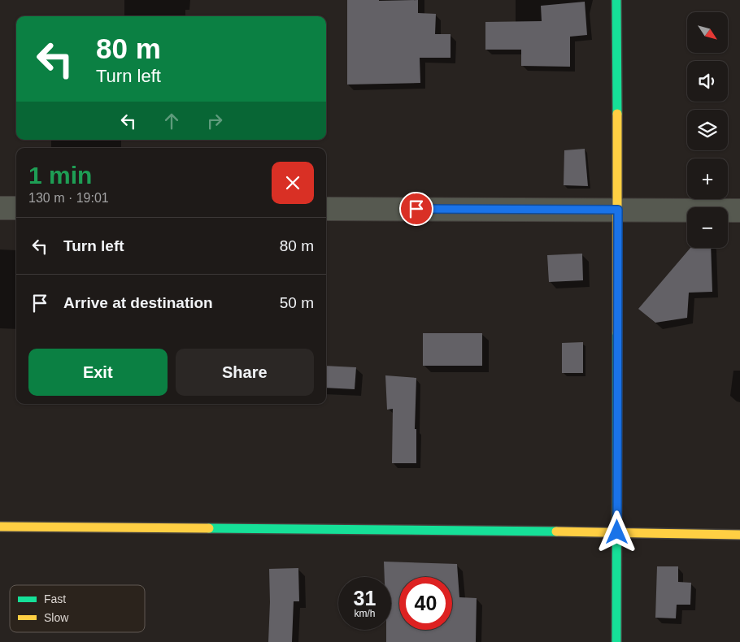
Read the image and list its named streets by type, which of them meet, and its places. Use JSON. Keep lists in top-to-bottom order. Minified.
{"legend":["Fast","Slow"],"north":"bottom right","page":{"map_buttons":["+","−"],"turn":["80 m","Turn left"],"heading":["1 min","130 m · 19:01"],"list":[{"name":"Turn left","value":"80 m"},{"name":"Arrive at destination","value":"50 m"}],"buttons":["Exit","Share"],"speed":"31 km/h","limit":"40"}}
